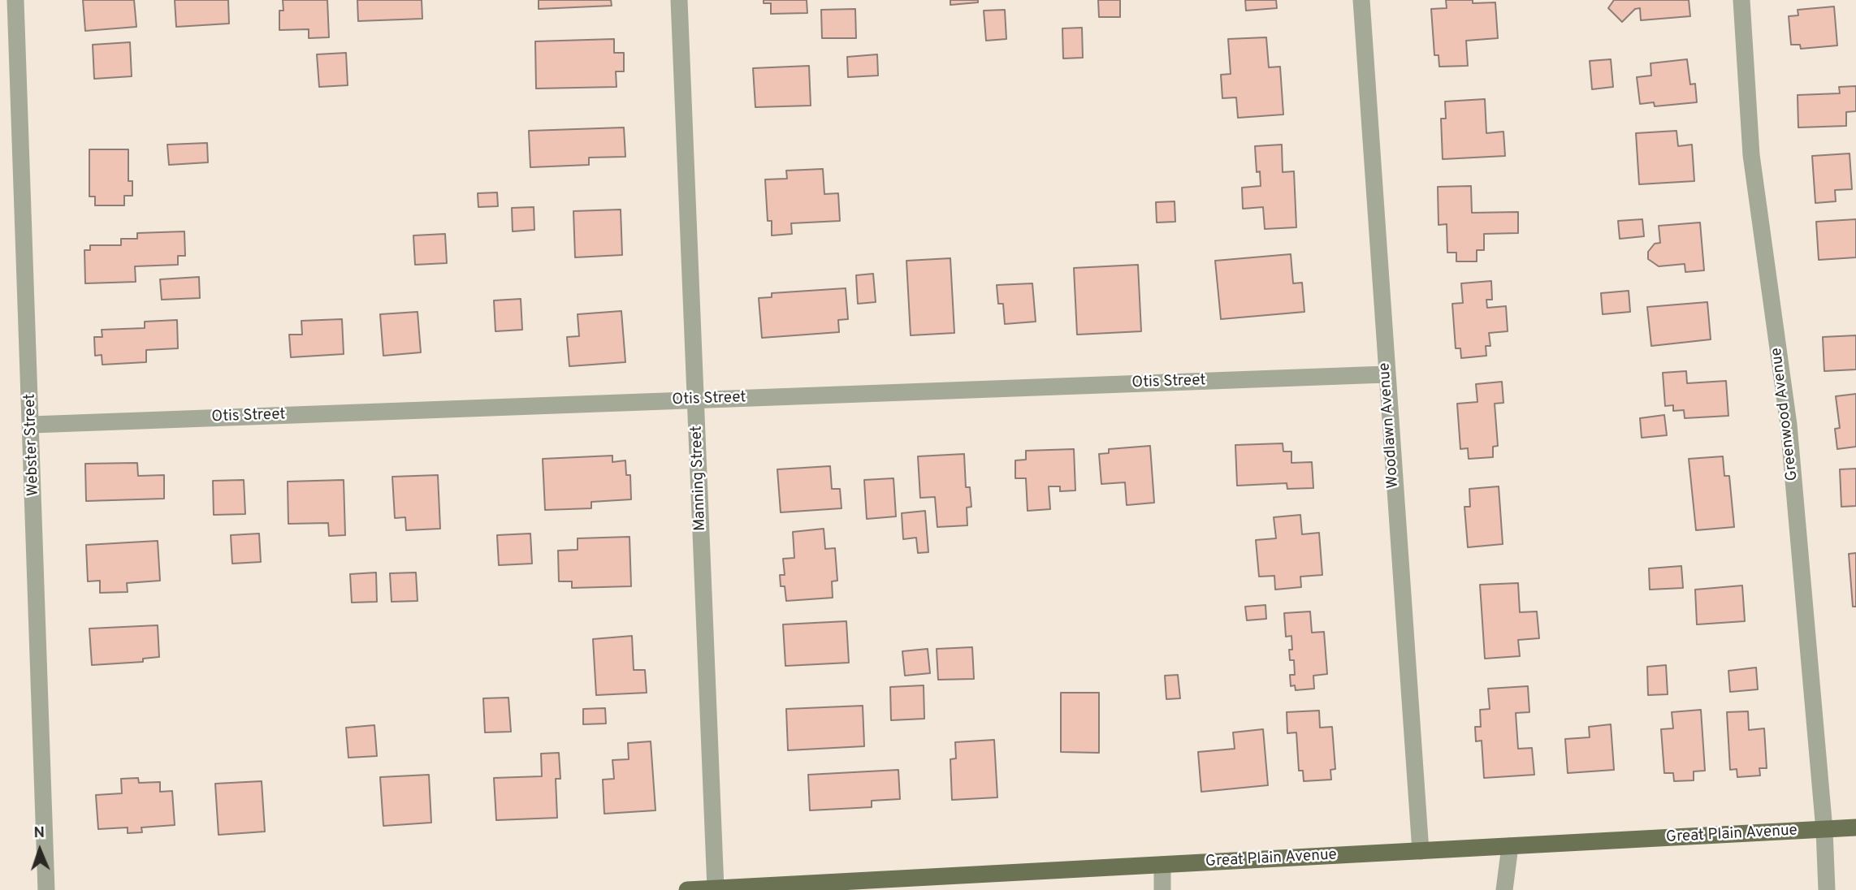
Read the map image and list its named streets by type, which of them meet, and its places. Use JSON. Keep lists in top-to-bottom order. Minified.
{"streets":{"main road":["Great Plain Avenue"],"street":["Otis Street","Greenwood Avenue","Woodlawn Avenue","Webster Street","Manning Street"]},"crossings":[["Otis Street","Woodlawn Avenue"],["Otis Street","Webster Street"],["Otis Street","Manning Street"],["Greenwood Avenue","Great Plain Avenue"],["Woodlawn Avenue","Great Plain Avenue"],["Manning Street","Great Plain Avenue"]],"north":"top"}
